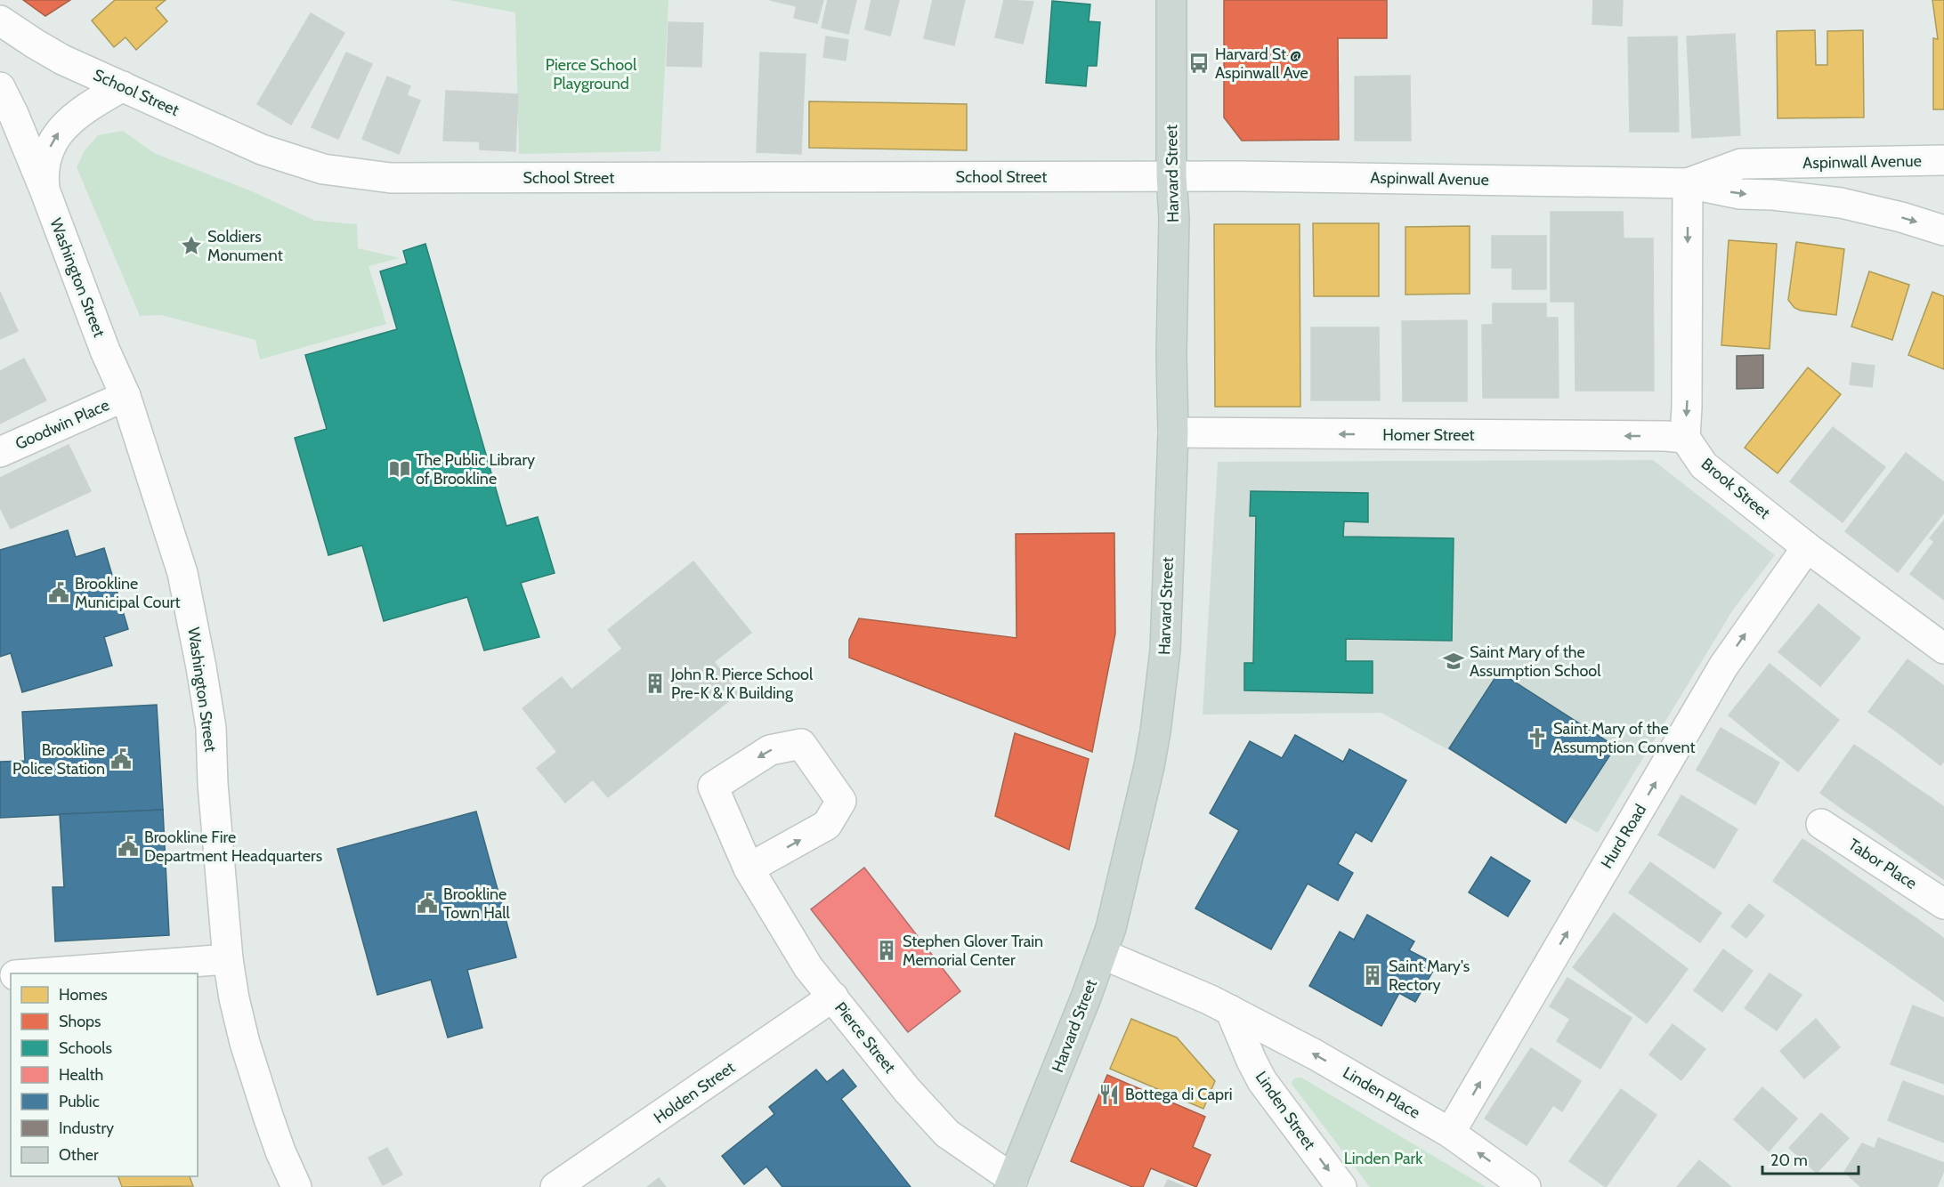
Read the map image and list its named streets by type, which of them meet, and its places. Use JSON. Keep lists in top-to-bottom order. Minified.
{"streets":{"main road":["Harvard Street"],"street":["School Street","Aspinwall Avenue","Washington Street","Goodwin Place","Homer Street","Brook Street","Hurd Road","Tabor Place","Pierce Street","Holden Street","Linden Place","Linden Street"]},"crossings":[["School Street","Aspinwall Avenue"],["School Street","Harvard Street"],["Aspinwall Avenue","Harvard Street"],["Harvard Street","Homer Street"],["Harvard Street","Pierce Street"],["Washington Street","Goodwin Place"],["Homer Street","Brook Street"],["Brook Street","Hurd Road"],["Hurd Road","Linden Place"],["Pierce Street","Holden Street"],["Linden Place","Linden Street"]],"one_way":["Homer Street","Hurd Road","Linden Place","Linden Street"],"parks":["Pierce School Playground","Linden Park"],"places":{"bus stop":["Harvard St @ Aspinwall Ave"],"place":["Soldiers Monument"],"library":["The Public Library of Brookline"],"public building":["Brookline Municipal Court","Brookline Police Station","Brookline Fire Department Headquarters","Brookline Town Hall"],"school or university":["Saint Mary of the Assumption School"],"building":["John R. Pierce School Pre-K & K Building","Stephen Glover Train Memorial Center","Saint Mary's Rectory"],"church":["Saint Mary of the Assumption Convent"],"restaurant":["Bottega di Capri"]},"legend":["Homes","Shops","Schools","Health","Public","Industry","Other"],"scale_bar":"20 m"}
